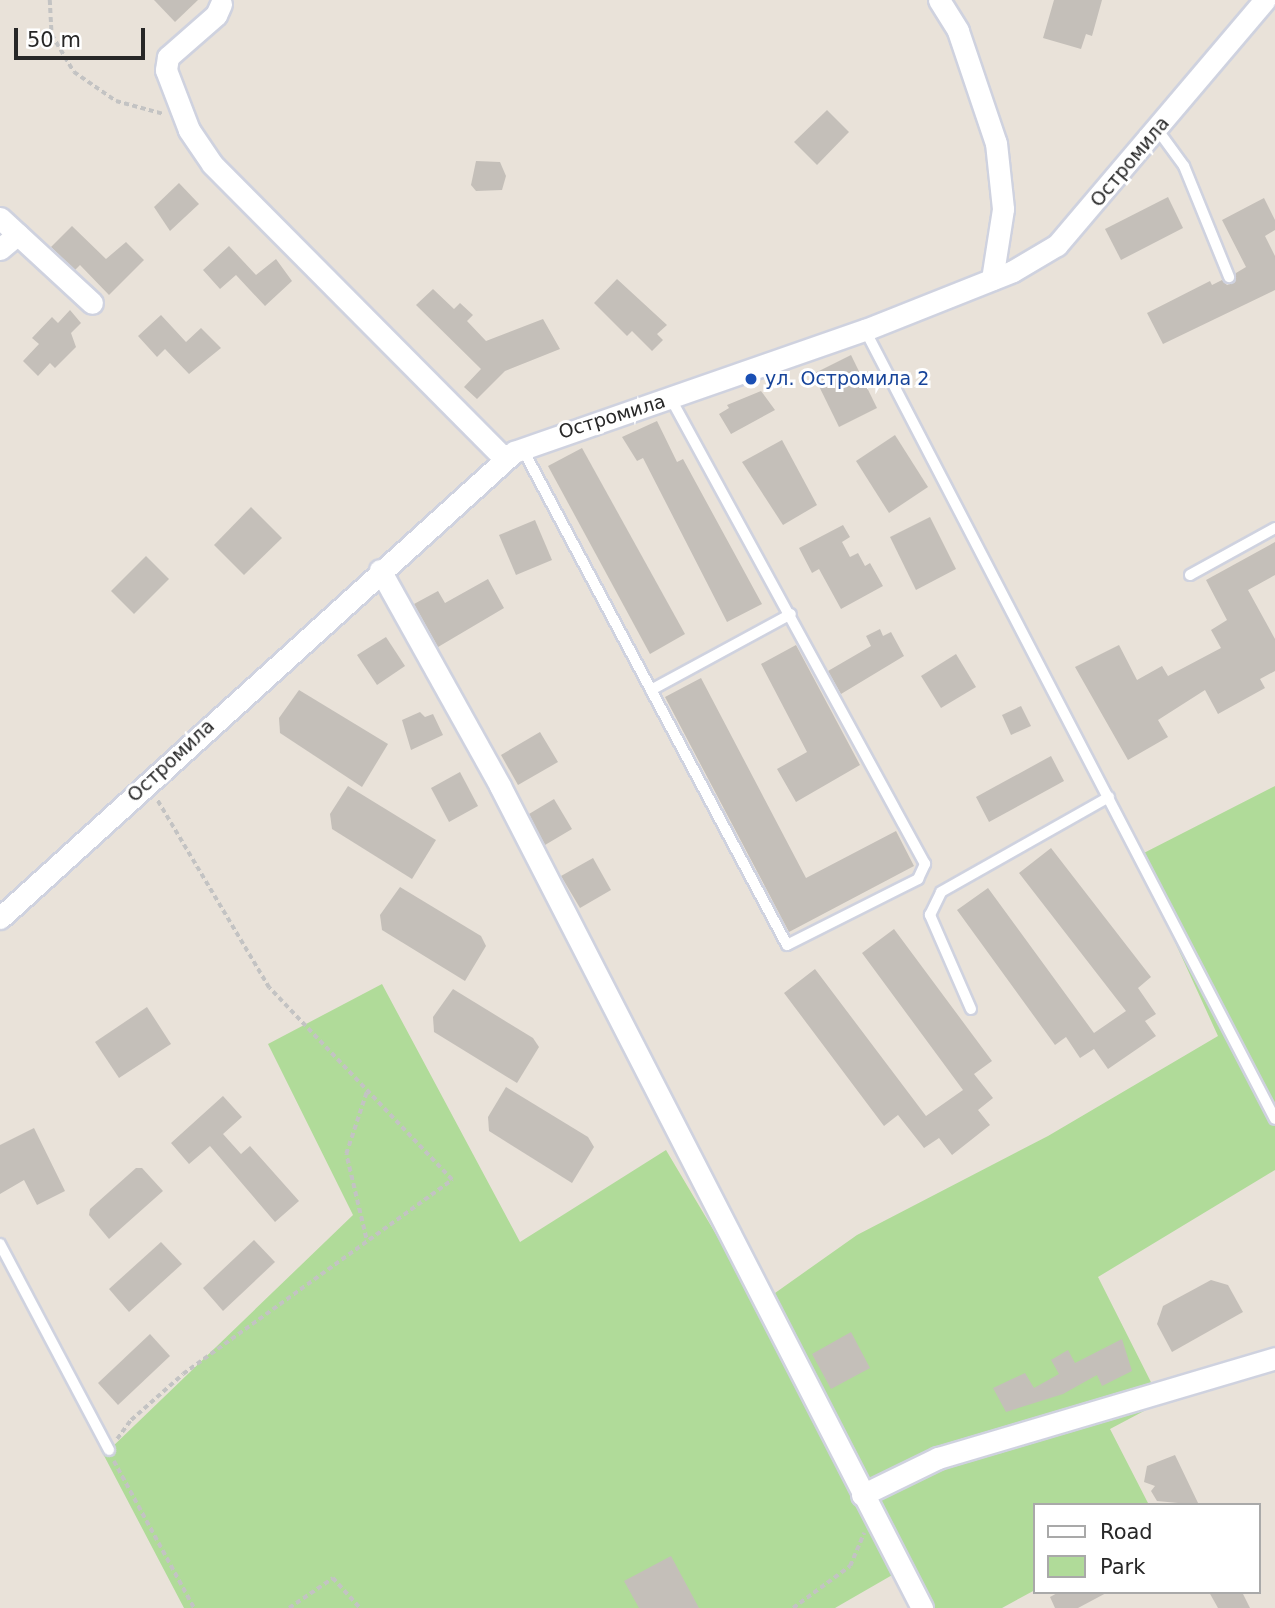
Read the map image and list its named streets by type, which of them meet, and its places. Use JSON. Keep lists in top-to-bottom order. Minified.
{"streets":{"street":["Остромила"]},"places":["ул. Остромила 2"],"legend":["Road","Park"],"scale_bar":"50 m"}
